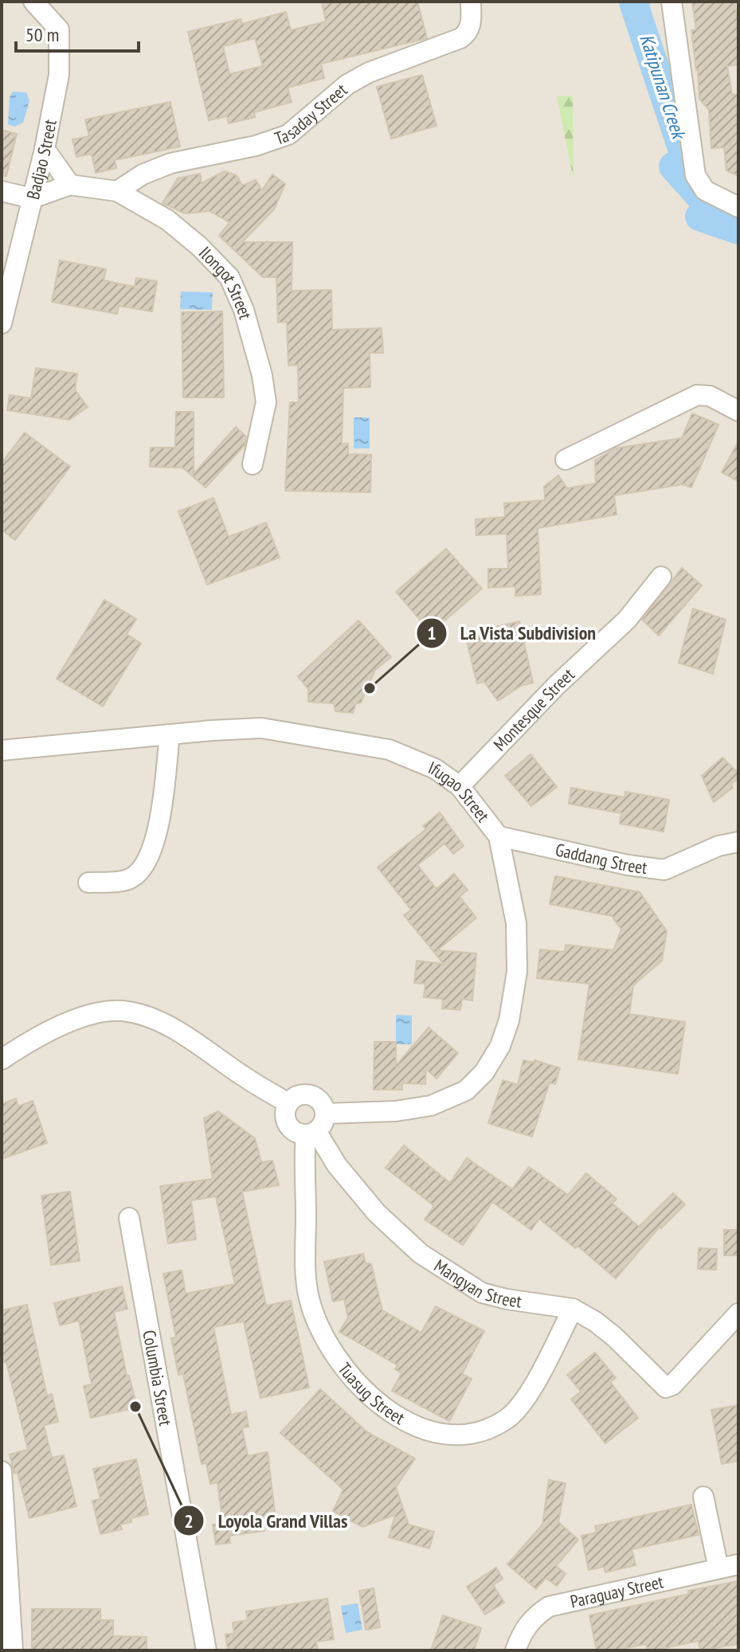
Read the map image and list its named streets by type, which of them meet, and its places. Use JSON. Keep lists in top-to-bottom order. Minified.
{"streets":{"street":["Tasaday Street","Badjao Street","Ilongot Street","Montesque Street","Ifugao Street","Gaddang Street","Mangyan Street","Columbia Street","Tuasug Street","Paraguay Street"]},"crossings":[["Tasaday Street","Ilongot Street"],["Badjao Street","Ilongot Street"],["Montesque Street","Ifugao Street"],["Ifugao Street","Gaddang Street"],["Ifugao Street","Mangyan Street"],["Ifugao Street","Tuasug Street"],["Mangyan Street","Tuasug Street"]],"water":["Katipunan Creek"],"places":["La Vista Subdivision","Loyola Grand Villas"],"scale_bar":"50 m"}
